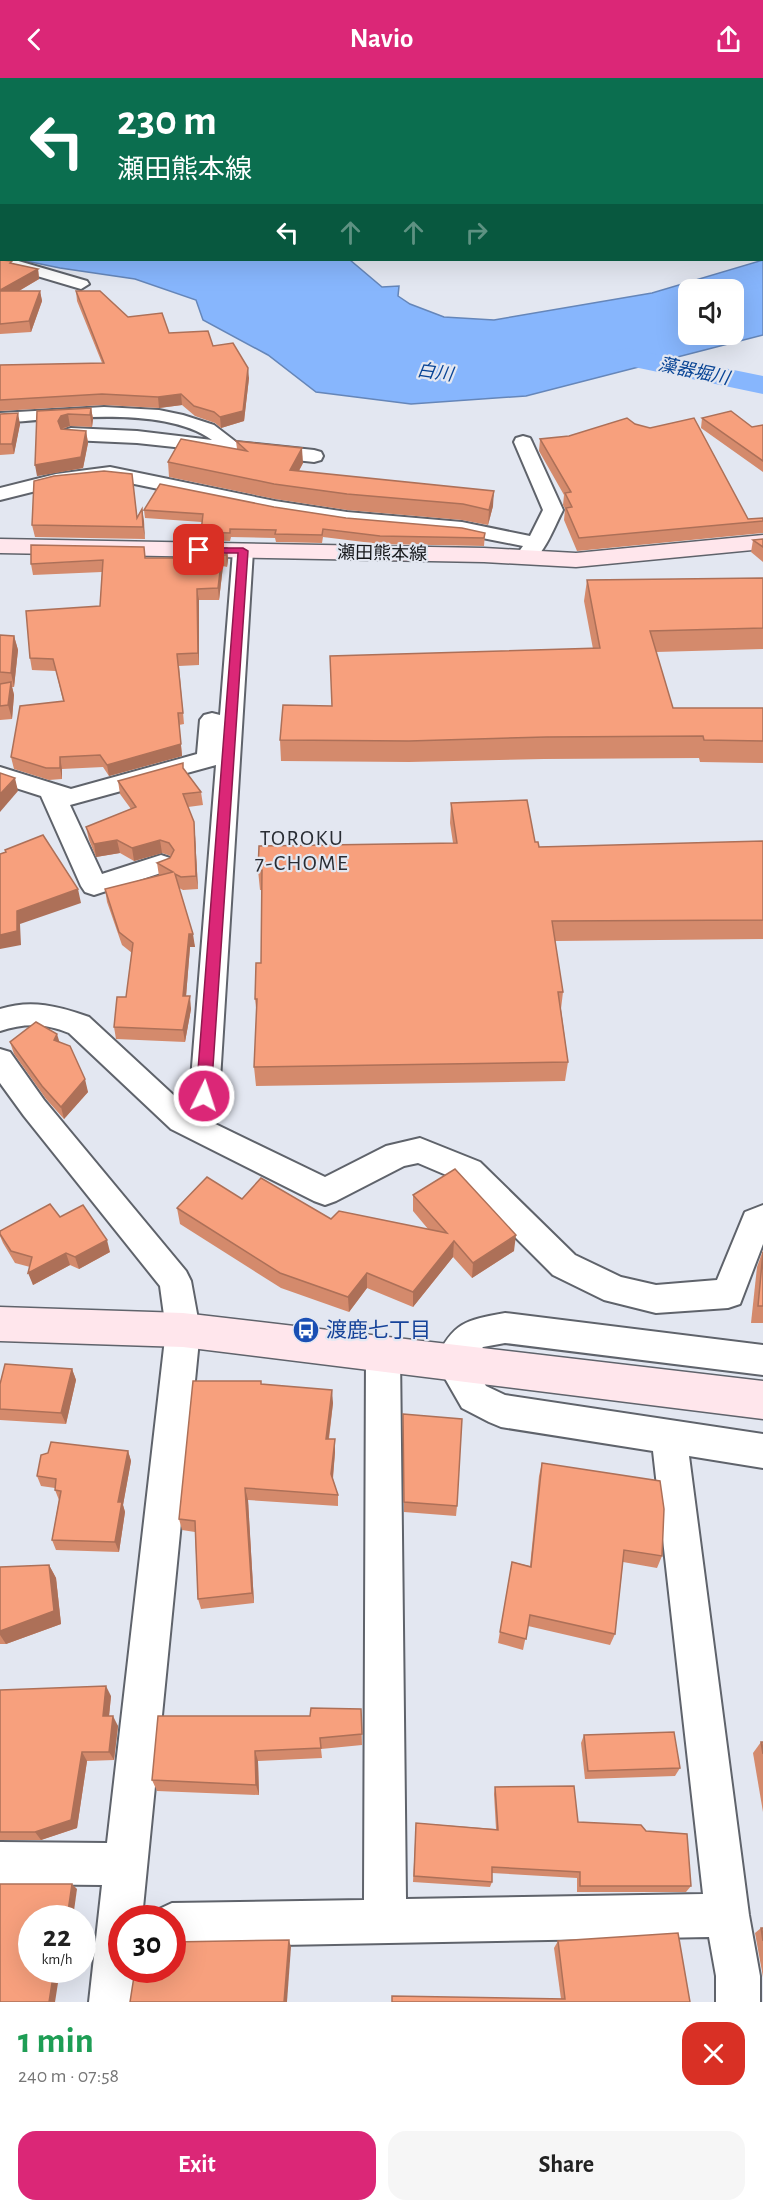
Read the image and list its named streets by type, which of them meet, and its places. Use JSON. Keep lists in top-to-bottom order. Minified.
{"streets":{"main road":["瀬田熊本線"]},"districts":["TOROKU 7-CHOME"],"water":["藻器堀川","白川"],"places":{"bus stop":["渡鹿七丁目"]},"page":{"header":"Navio","turn":["230 m","瀬田熊本線"],"speed":"22 km/h","limit":"30","heading":["1 min","240 m · 07:58"],"buttons":["Exit","Share"]}}
